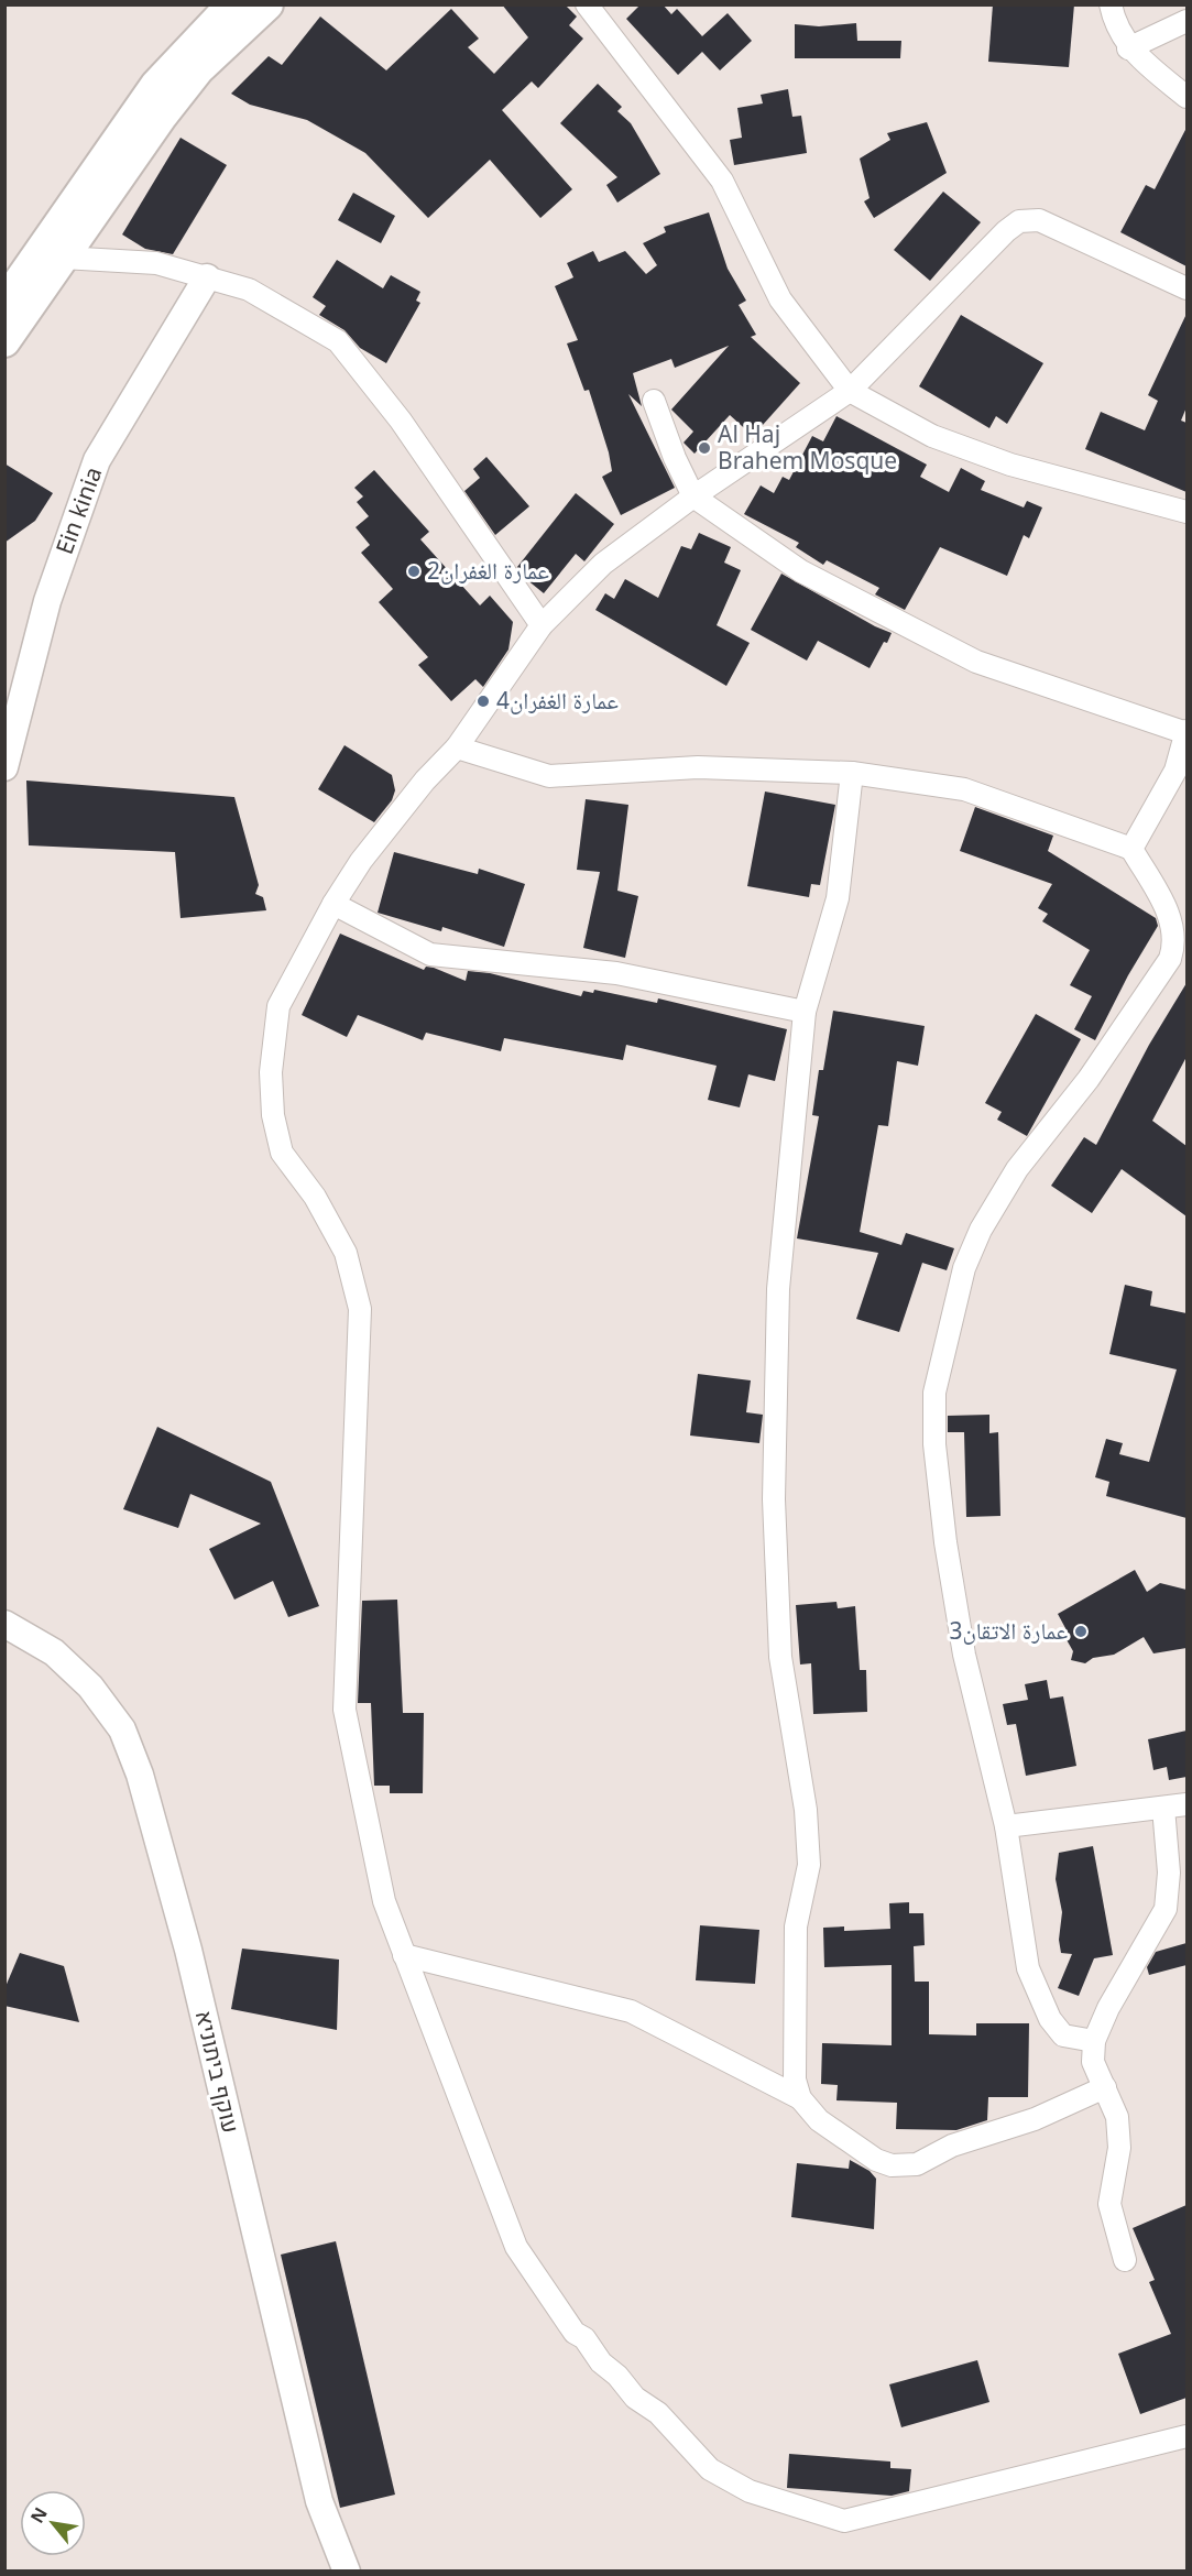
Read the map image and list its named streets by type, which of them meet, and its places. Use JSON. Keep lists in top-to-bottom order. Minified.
{"streets":{"street":["Ein kinia","עוקף ביתוניא"]},"places":["Al Haj Brahem Mosque","عمارة الغفران2","عمارة الغفران4","عمارة الاتقان3"],"north":"top left"}
